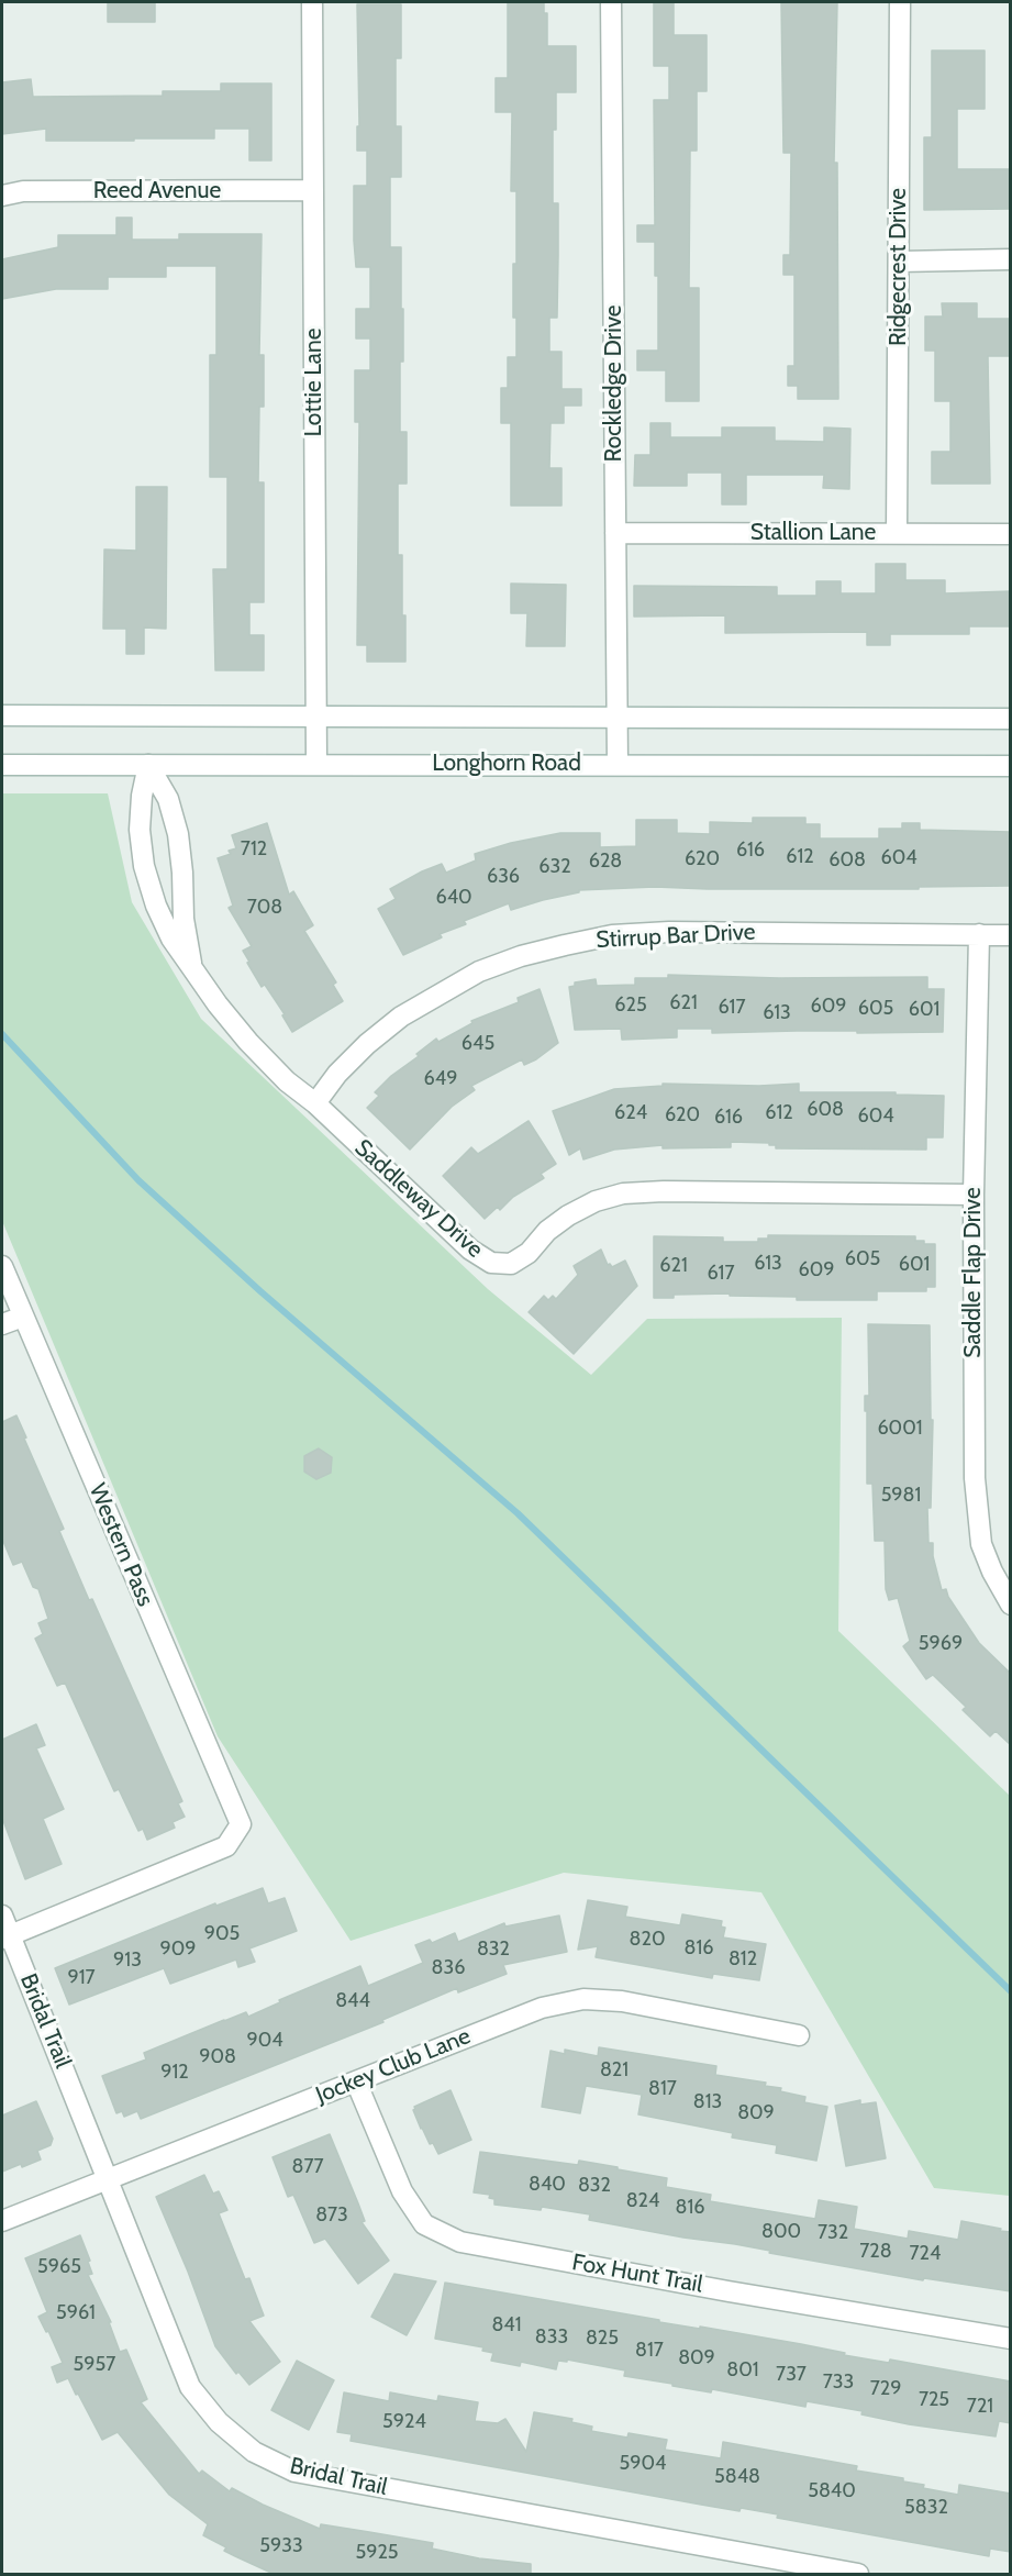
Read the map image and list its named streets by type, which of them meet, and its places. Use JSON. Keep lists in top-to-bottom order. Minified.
{"streets":{"street":["Reed Avenue","Ridgecrest Drive","Lottie Lane","Rockledge Drive","Stallion Lane","Longhorn Road","Stirrup Bar Drive","Saddleway Drive","Saddle Flap Drive","Western Pass","Bridal Trail","Jockey Club Lane","Fox Hunt Trail"]},"crossings":[["Reed Avenue","Lottie Lane"],["Ridgecrest Drive","Stallion Lane"],["Lottie Lane","Longhorn Road"],["Rockledge Drive","Stallion Lane"],["Rockledge Drive","Longhorn Road"],["Longhorn Road","Saddleway Drive"],["Stirrup Bar Drive","Saddleway Drive"],["Stirrup Bar Drive","Saddle Flap Drive"],["Saddleway Drive","Saddle Flap Drive"],["Western Pass","Bridal Trail"],["Bridal Trail","Jockey Club Lane"],["Jockey Club Lane","Fox Hunt Trail"]],"house_numbers":["712","616","612","604","620","608","628","632","636","640","708","621","625","609","617","605","601","613","645","649","608","624","612","620","604","616","605","613","601","621","609","617","6001","5981","5969","905","820","816","909","832","812","913","836","917","844","904","908","821","912","817","813","809","877","840","832","824","816","873","800","732","728","724","5965","5961","841","833","825","817","809","5957","801","737","733","729","725","721","5924","5904","5848","5840","5832","5933","5925"]}
